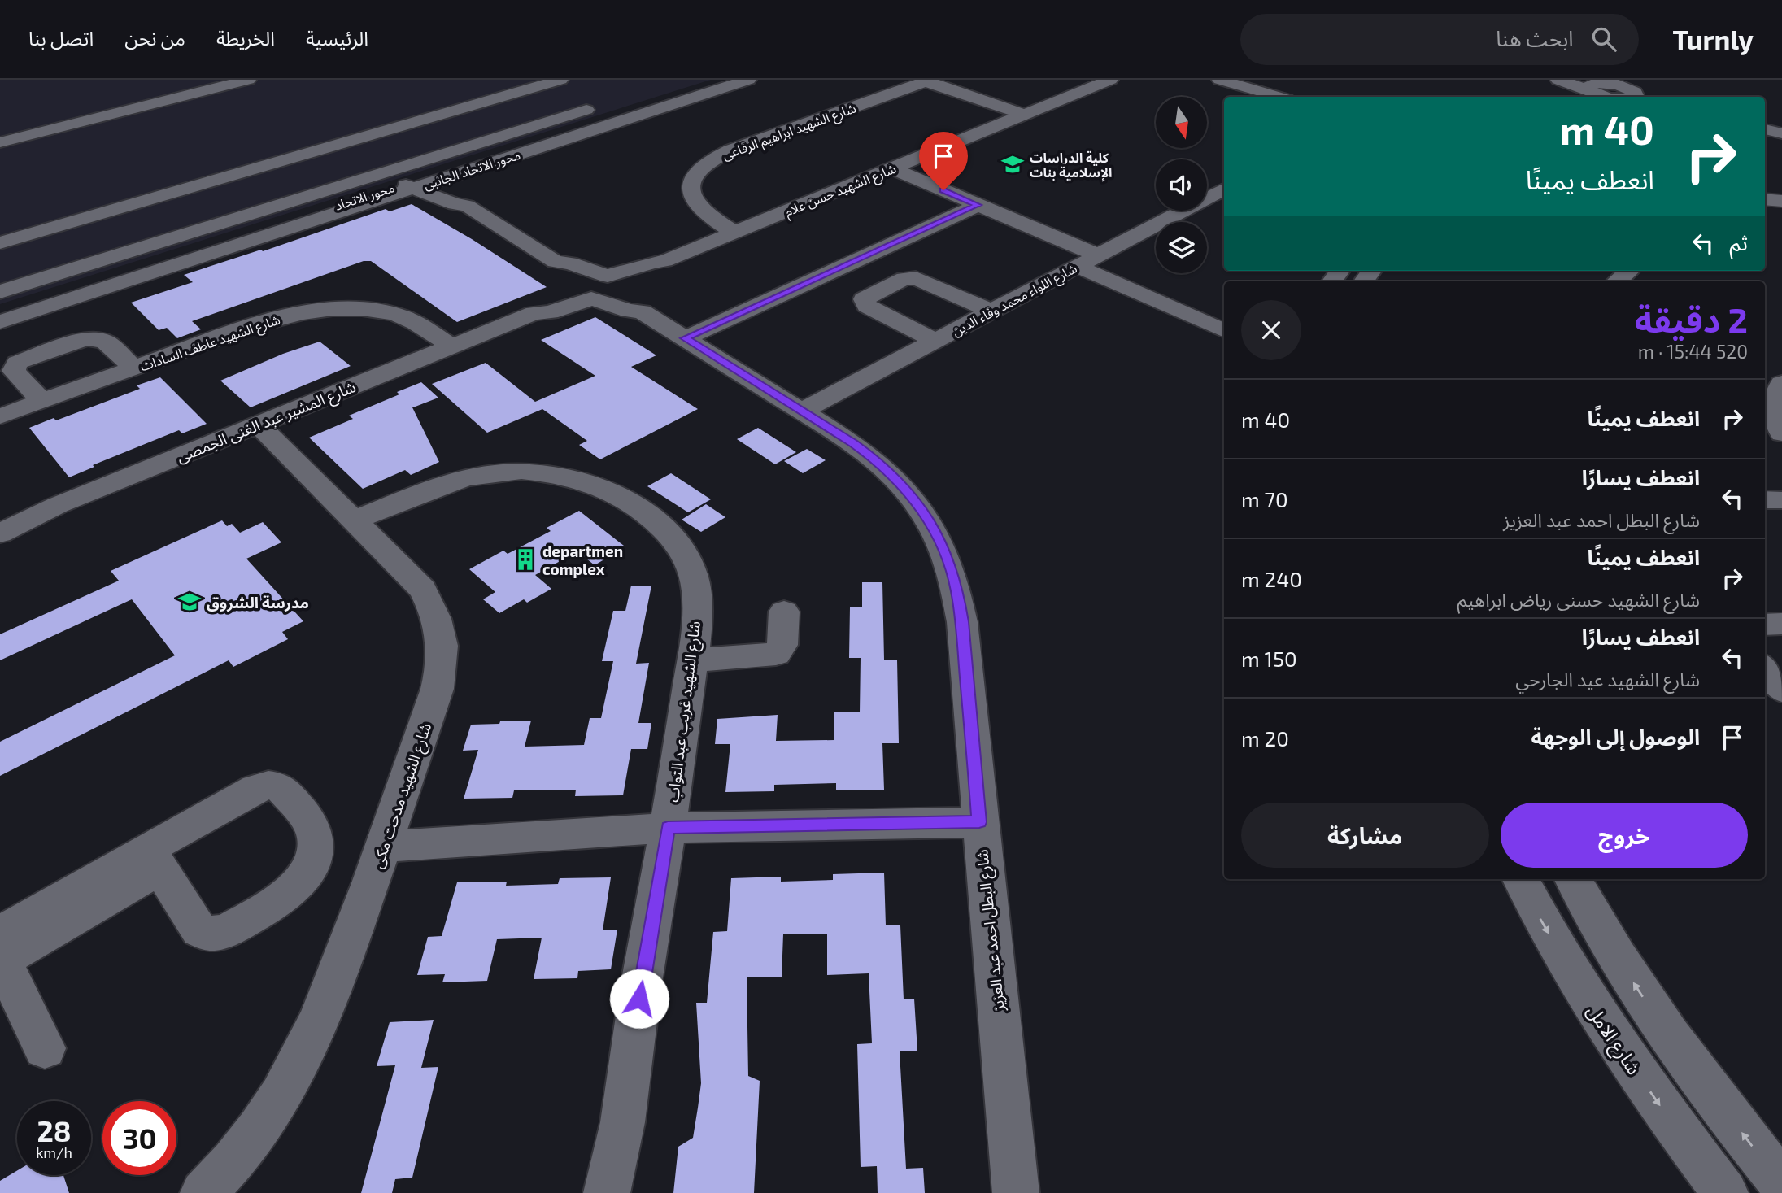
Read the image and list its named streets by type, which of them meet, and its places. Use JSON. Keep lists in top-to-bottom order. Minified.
{"streets":{"street":["شارع الشهيد ابراهيم الرفاعى","محور الاتحاد الجانبى","شارع الشهيد حسن علام","محور الاتحاد","شارع اللواء محمد وفاء الدين","شارع الشهيد عاطف السادات","شارع المشير عبد الغنى الجمصى","شارع الشهيد غريب عبد التواب","شارع الشهيد مدحت مكى","شارع البطل احمد عبد العزيز","شارع الامل"]},"crossings":[["شارع الشهيد ابراهيم الرفاعى","شارع الشهيد حسن علام"],["محور الاتحاد الجانبى","محور الاتحاد"],["محور الاتحاد الجانبى","شارع البطل احمد عبد العزيز"],["شارع الشهيد حسن علام","شارع المشير عبد الغنى الجمصى"],["شارع الشهيد حسن علام","شارع البطل احمد عبد العزيز"],["محور الاتحاد","شارع البطل احمد عبد العزيز"],["شارع اللواء محمد وفاء الدين","شارع البطل احمد عبد العزيز"],["شارع الشهيد عاطف السادات","شارع المشير عبد الغنى الجمصى"],["شارع المشير عبد الغنى الجمصى","شارع الشهيد مدحت مكى"],["شارع المشير عبد الغنى الجمصى","شارع البطل احمد عبد العزيز"],["شارع الشهيد غريب عبد التواب","شارع الشهيد مدحت مكى"]],"places":{"school or university":["كلية الدراسات الإسلامية بنات","مدرسة الشروق"],"building":["departmen complex"]},"north":"bottom","page":{"header":"Turnly","search":"ابحث هنا","nav":["الرئيسية","الخريطة","من نحن","اتصل بنا"],"turn":["40 m","انعطف يمينًا"],"then":"ثم","heading":["2 دقيقة","520 m · 15:44"],"list":[{"name":"انعطف يمينًا","value":"40 m"},{"name":"انعطف يسارًا","note":"شارع البطل احمد عبد العزيز","value":"70 m"},{"name":"انعطف يمينًا","note":"شارع الشهيد حسنى رياض ابراهيم","value":"240 m"},{"name":"انعطف يسارًا","note":"شارع الشهيد عيد الجارحي","value":"150 m"},{"name":"الوصول إلى الوجهة","value":"20 m"}],"buttons":["خروج","مشاركة"],"speed":"28 km/h","limit":"30"}}
